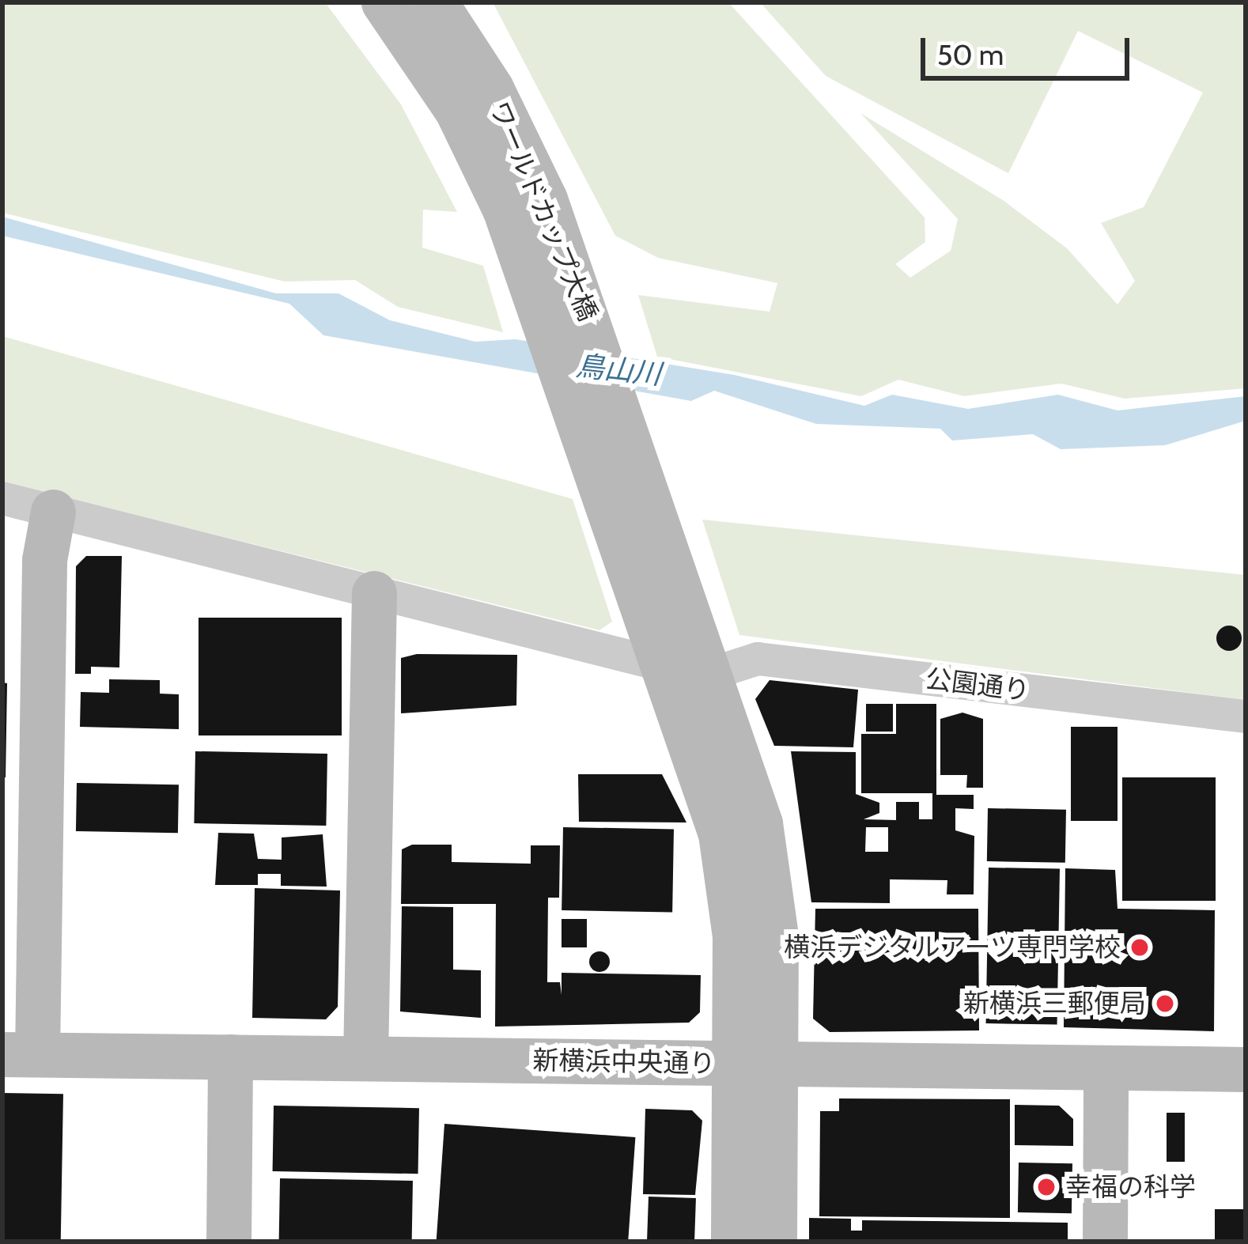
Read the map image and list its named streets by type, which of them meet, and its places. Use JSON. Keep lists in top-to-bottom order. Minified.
{"streets":{"street":["ワールドカップ大橋","公園通り","新横浜中央通り"]},"crossings":[["ワールドカップ大橋","公園通り"],["ワールドカップ大橋","新横浜中央通り"]],"water":["鳥山川"],"places":["横浜デジタルアーツ専門学校","新横浜三郵便局","幸福の科学"],"scale_bar":"50 m"}
